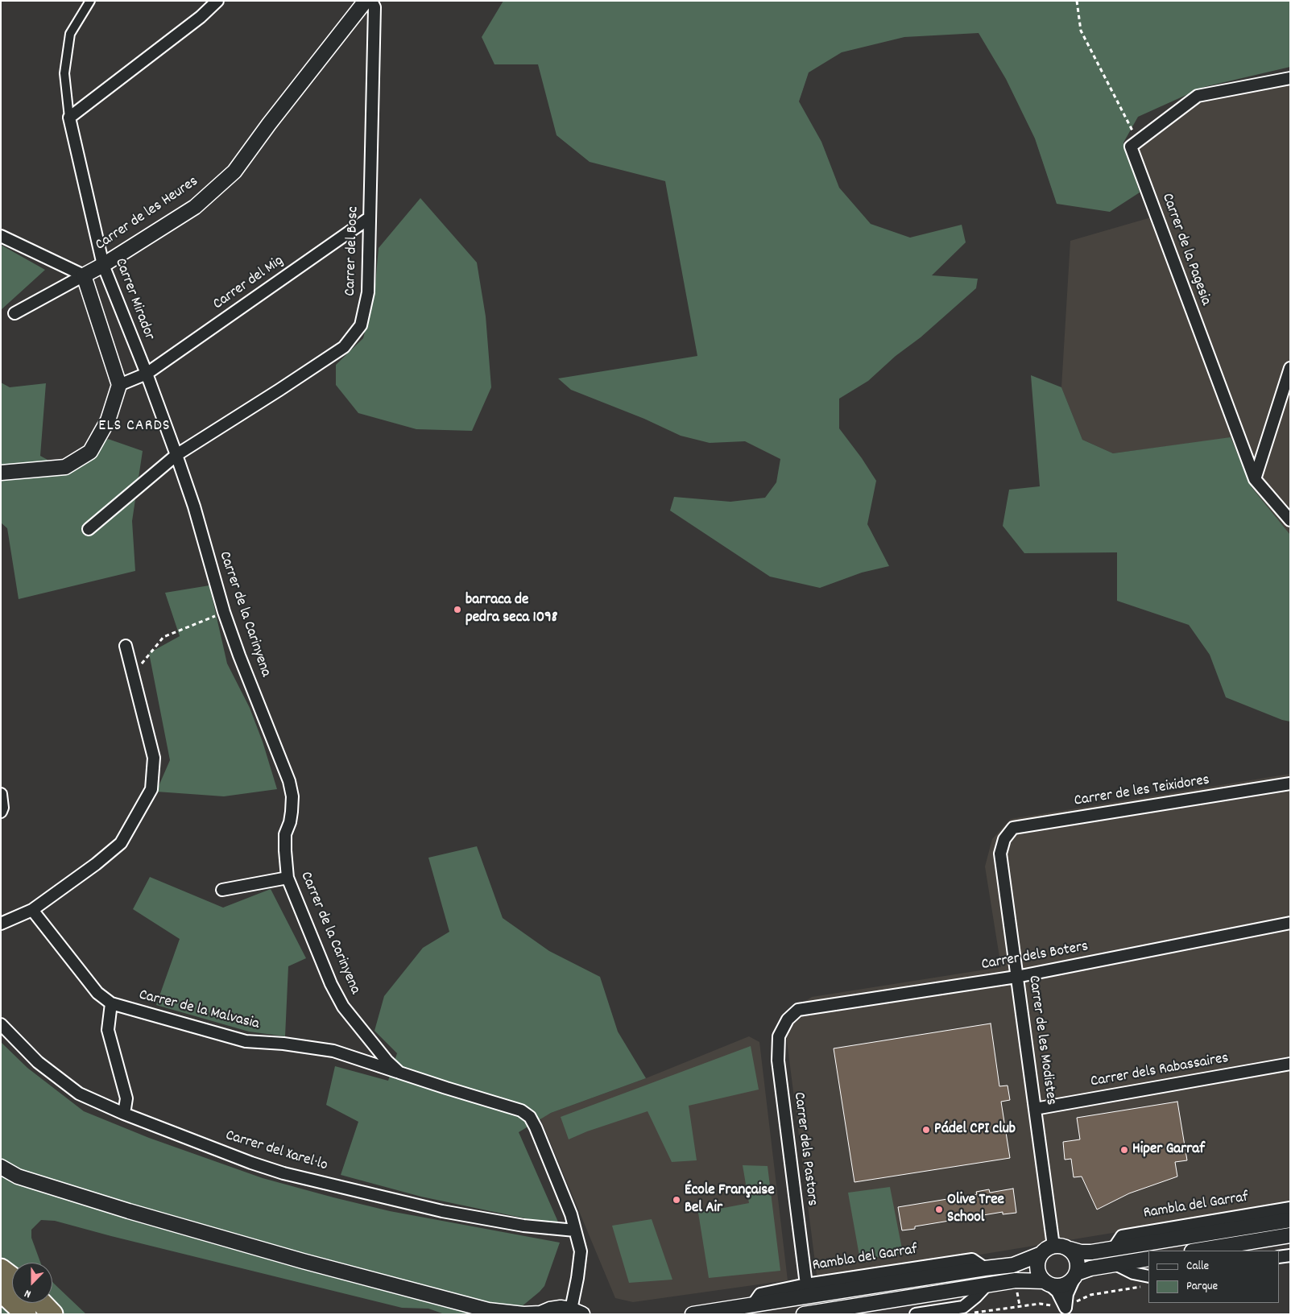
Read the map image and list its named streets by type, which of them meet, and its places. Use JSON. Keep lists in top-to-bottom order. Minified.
{"streets":{"street":["Carrer de les Heures","Carrer de la Pagesia","Carrer del Bosc","Carrer del Mig","Carrer Mirador","Carrer de la Carinyena","Carrer de les Teixidores","Carrer dels Boters","Carrer de la Malvasia","Carrer de les Modistes","Carrer dels Rabassaires","Carrer dels Pastors","Carrer del Xarel·lo","Rambla del Garraf"]},"crossings":[["Carrer de les Heures","Carrer Mirador"],["Carrer del Bosc","Carrer del Mig"],["Carrer del Bosc","Carrer de la Carinyena"],["Carrer del Mig","Carrer Mirador"],["Carrer del Mig","Carrer de la Carinyena"],["Carrer Mirador","Carrer de la Carinyena"],["Carrer de la Carinyena","Carrer de la Malvasia"],["Carrer de la Carinyena","Carrer del Xarel·lo"],["Carrer de les Teixidores","Carrer de les Modistes"],["Carrer dels Boters","Carrer de les Modistes"],["Carrer dels Boters","Carrer dels Pastors"],["Carrer de les Modistes","Carrer dels Rabassaires"],["Carrer de les Modistes","Rambla del Garraf"],["Carrer dels Pastors","Rambla del Garraf"]],"districts":["ELS CARDS"],"places":["barraca de pedra seca 1098","Pádel CPI club","Hiper Garraf","École Française Bel Air","Olive Tree School"],"legend":["Calle","Parque"],"north":"bottom"}
